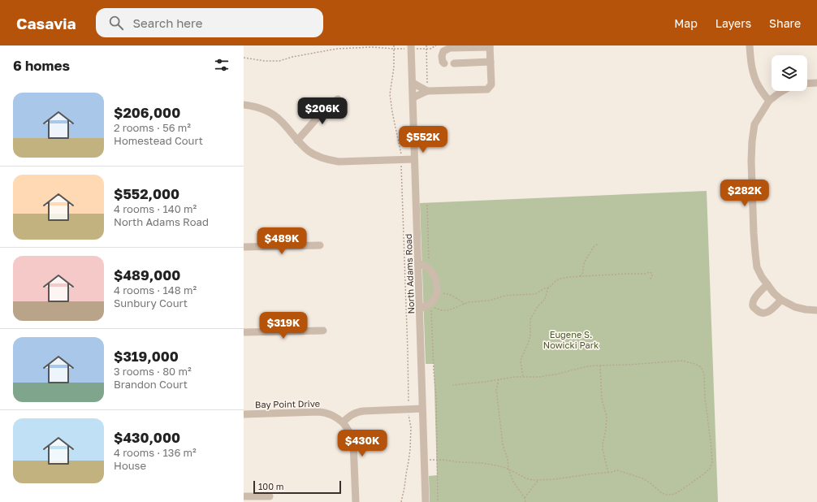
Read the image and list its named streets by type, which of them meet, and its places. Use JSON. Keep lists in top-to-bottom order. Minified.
{"streets":{"street":["North Adams Road","Bay Point Drive"]},"parks":["Eugene S. Nowicki Park"],"scale_bar":"100 m","page":{"header":"Casavia","search":"Search here","nav":["Map","Layers","Share"],"heading":"6 homes","list":[{"name":"$206,000","note":"2 rooms · 56 m² · Homestead Court"},{"name":"$552,000","note":"4 rooms · 140 m² · North Adams Road"},{"name":"$489,000","note":"4 rooms · 148 m² · Sunbury Court"},{"name":"$319,000","note":"3 rooms · 80 m² · Brandon Court"},{"name":"$430,000","note":"4 rooms · 136 m² · House"}],"price":["$206K","$552K","$282K","$489K","$319K","$430K"],"scale":"100 m"}}
